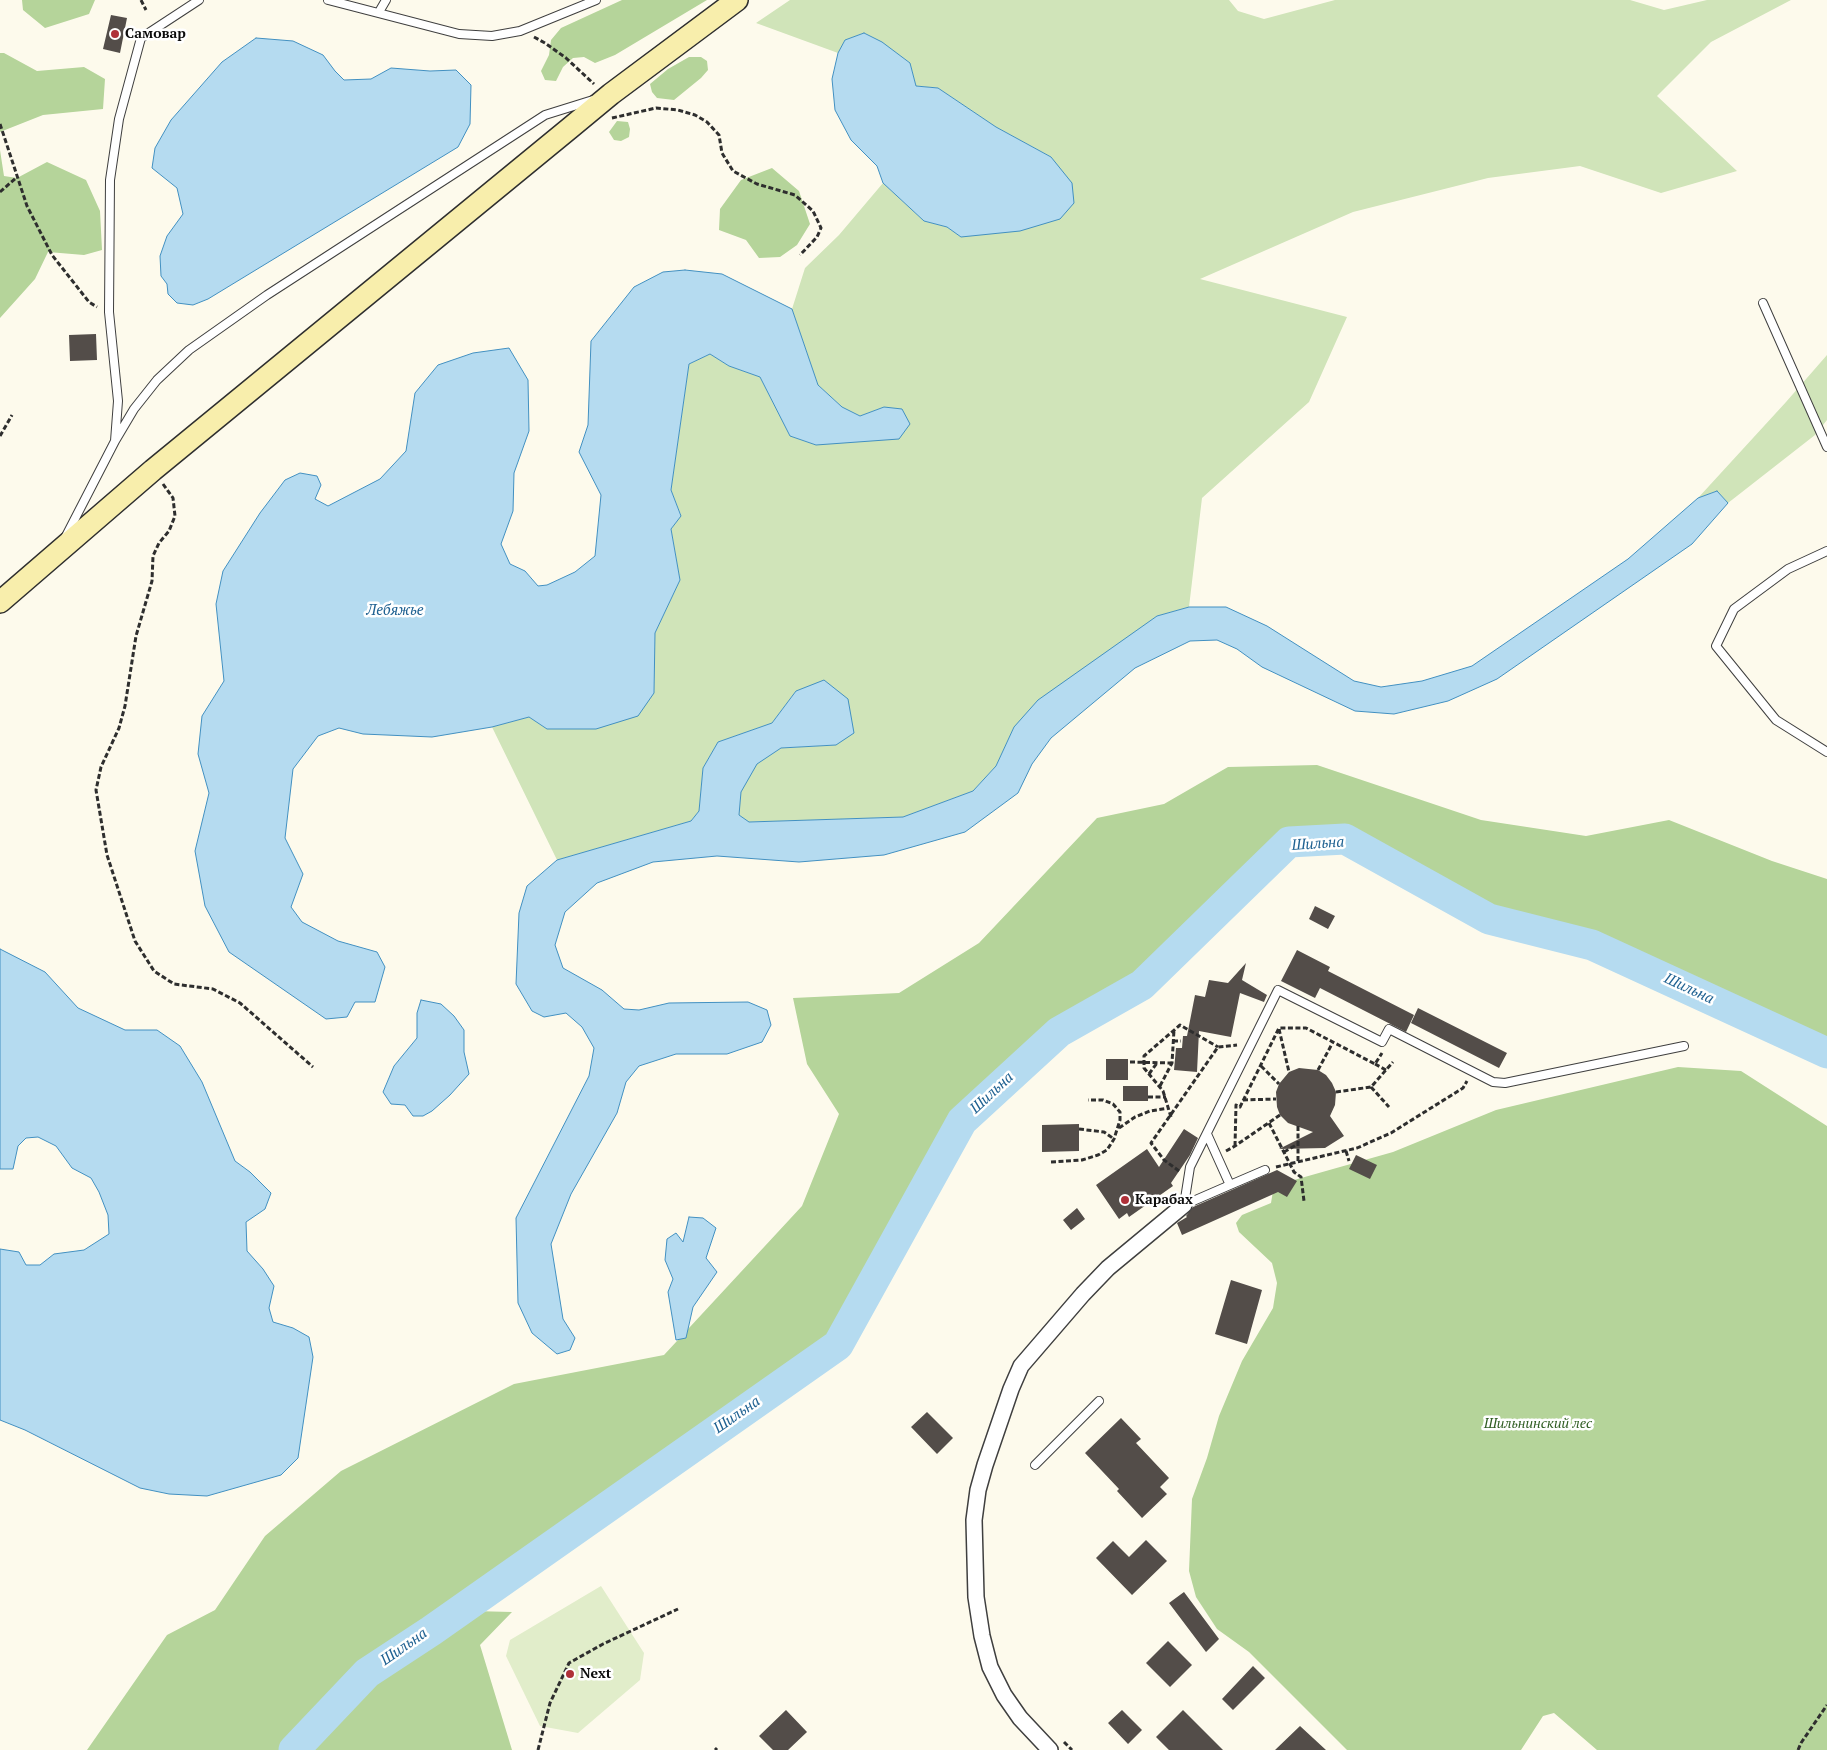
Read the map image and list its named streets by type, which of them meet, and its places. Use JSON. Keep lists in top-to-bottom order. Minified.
{"water":["Лебяжье","Шильна"],"parks":["Шильнинский лес"],"places":["Самовар","Карабах","Next"]}
